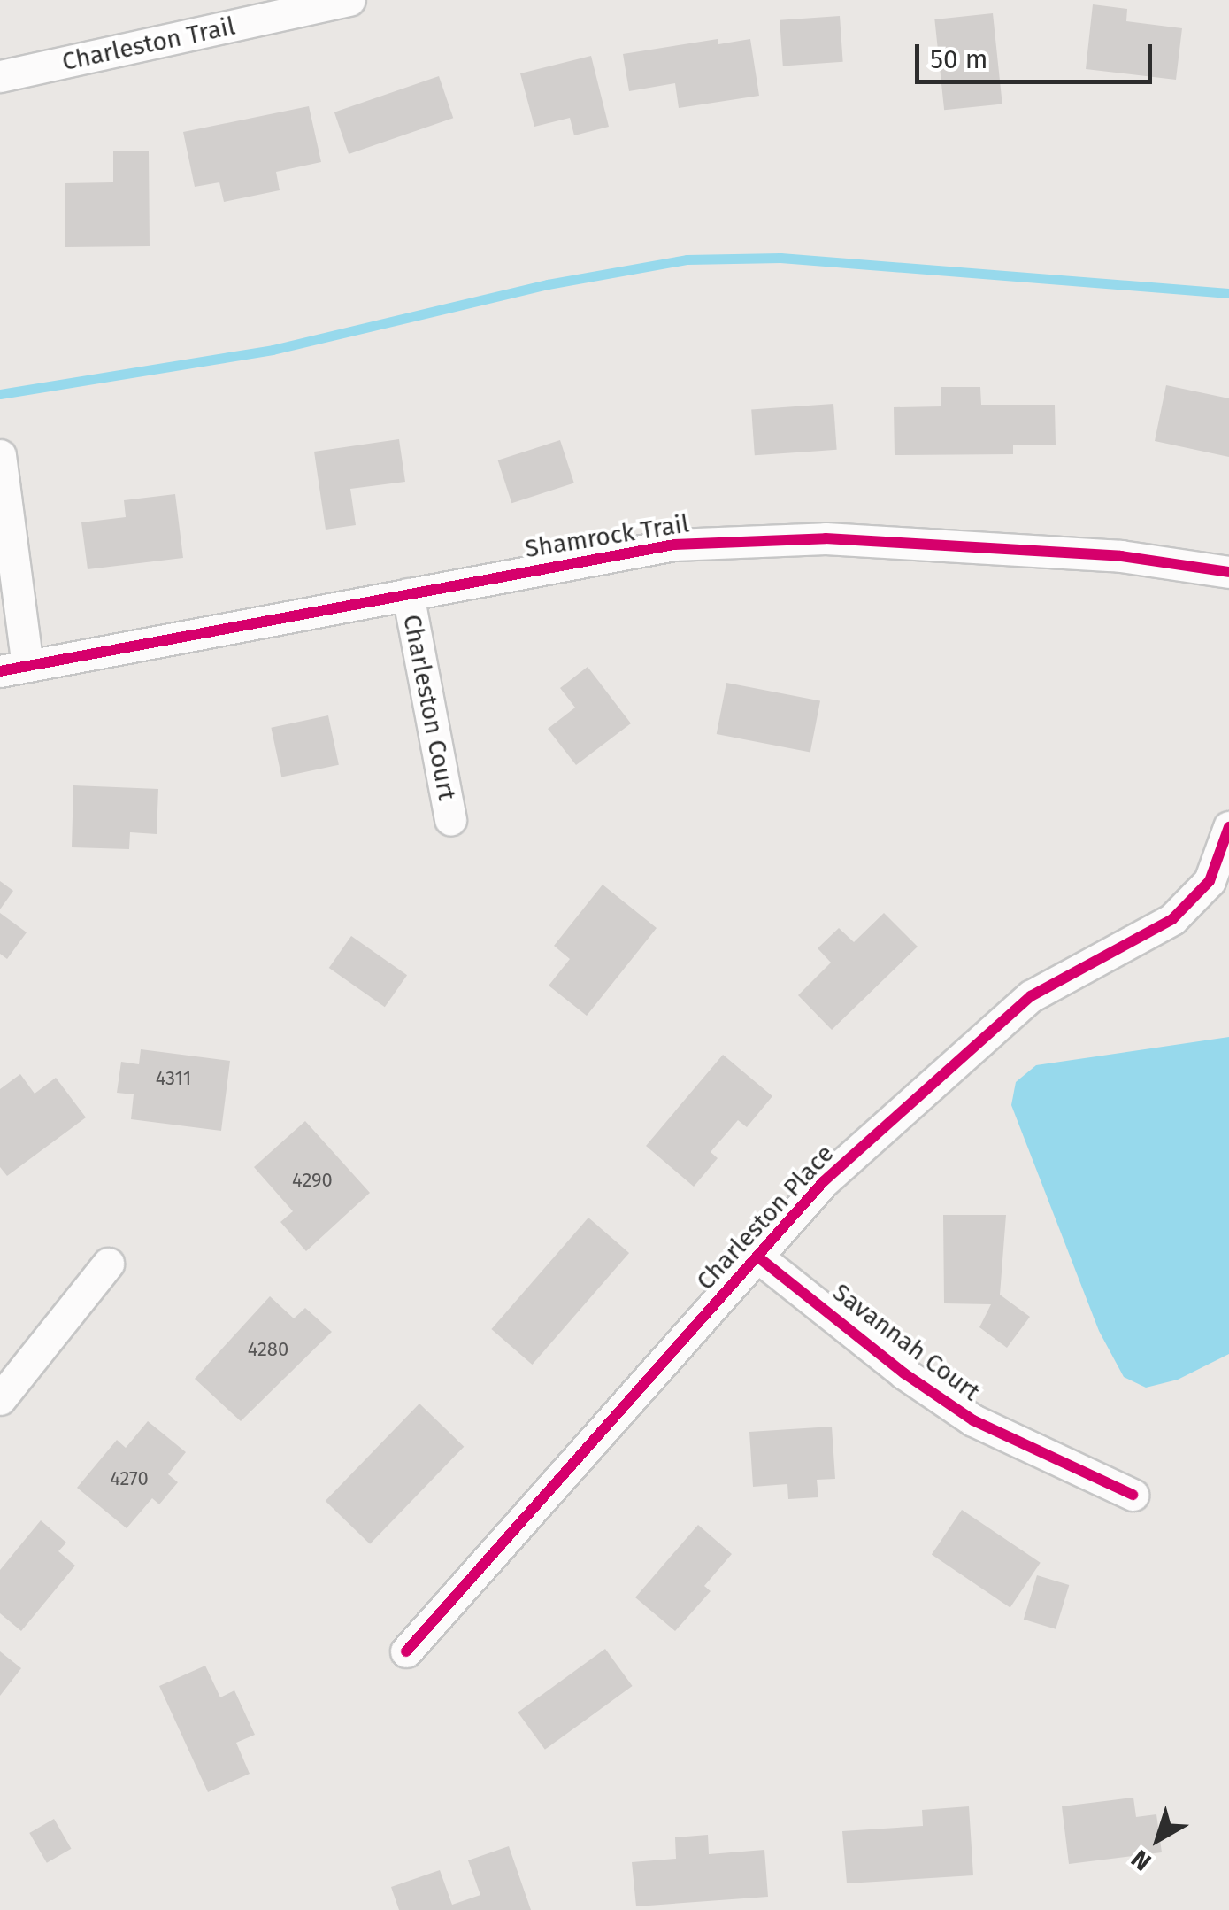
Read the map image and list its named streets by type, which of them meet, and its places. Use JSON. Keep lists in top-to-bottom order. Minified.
{"streets":{"street":["Charleston Trail","Shamrock Trail","Charleston Court","Charleston Place","Savannah Court"]},"crossings":[["Shamrock Trail","Charleston Court"],["Charleston Place","Savannah Court"]],"house_numbers":["4311","4290","4280","4270"],"scale_bar":"50 m","north":"bottom left"}
